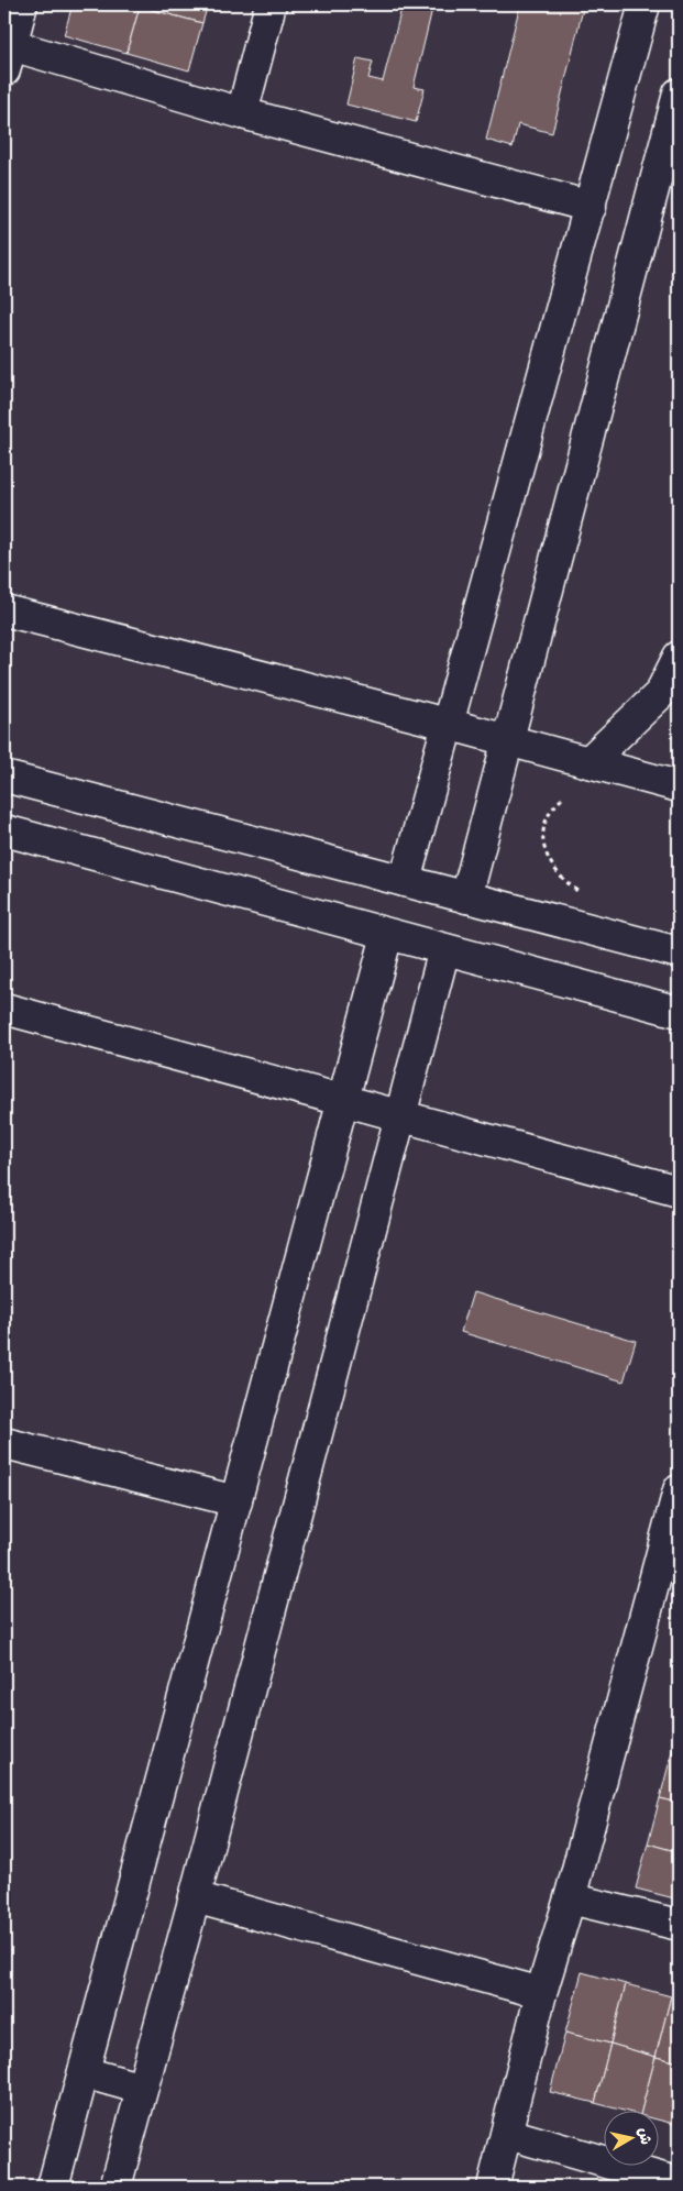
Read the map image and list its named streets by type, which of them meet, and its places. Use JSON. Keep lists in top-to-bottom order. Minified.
{"north":"right"}
